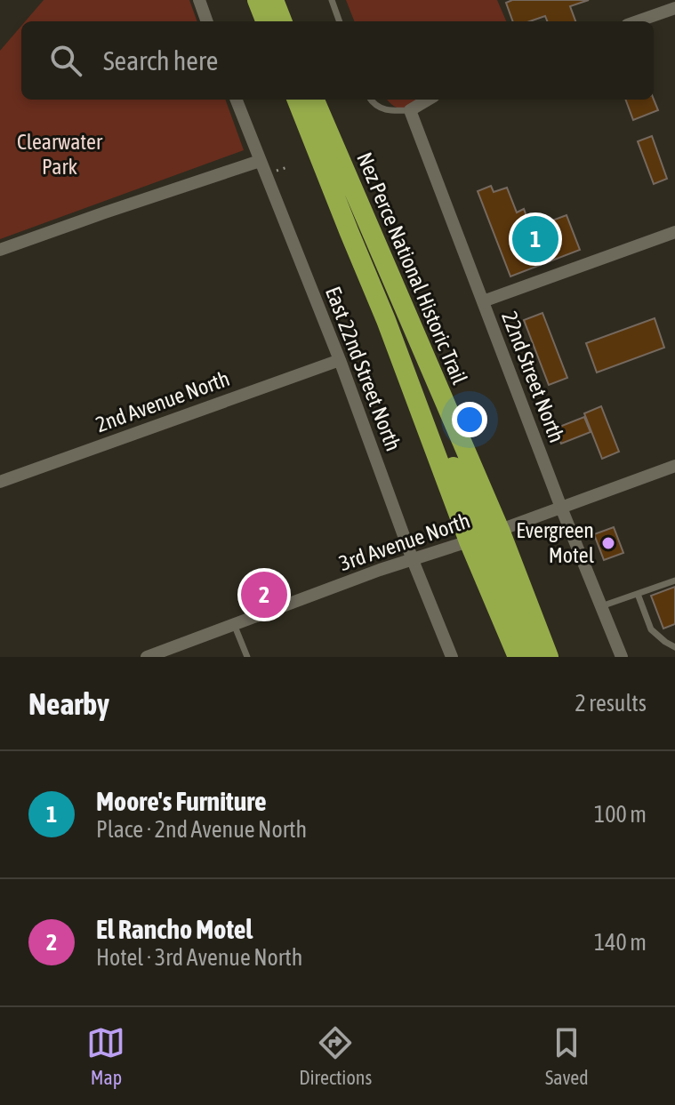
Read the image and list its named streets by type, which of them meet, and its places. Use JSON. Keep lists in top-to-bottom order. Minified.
{"streets":{"highway":["Nez Perce National Historic Trail"],"street":["East 22nd Street North","22nd Street North","2nd Avenue North","3rd Avenue North"]},"crossings":[["Nez Perce National Historic Trail","3rd Avenue North"],["East 22nd Street North","2nd Avenue North"],["East 22nd Street North","3rd Avenue North"],["22nd Street North","3rd Avenue North"]],"parks":["Clearwater Park"],"places":["Evergreen Motel"],"page":{"search":"Search here","pins":["1","2"],"heading":["Nearby","2 results"],"list":[{"mark":"1","name":"Moore's Furniture","note":"Place · 2nd Avenue North","value":"100 m"},{"mark":"2","name":"El Rancho Motel","note":"Hotel · 3rd Avenue North","value":"140 m"}],"nav":["Map","Directions","Saved"]}}
